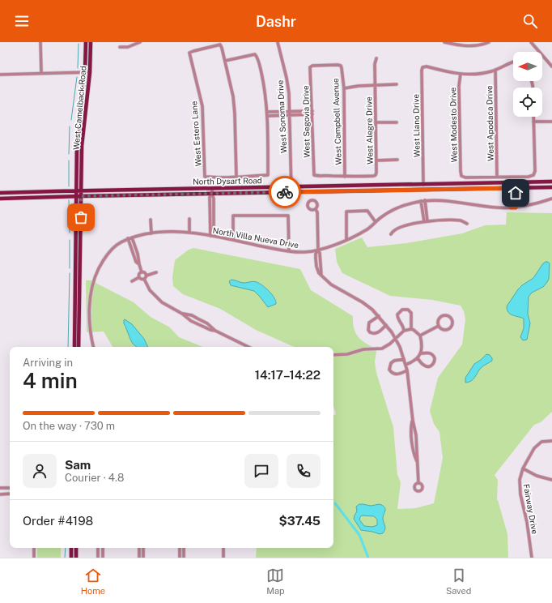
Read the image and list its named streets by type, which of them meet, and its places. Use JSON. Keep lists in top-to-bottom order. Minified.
{"streets":{"main road":["West Camelback Road","North Dysart Road"],"street":["West Sonoma Drive","West Segovia Drive","West Campbell Avenue","West Apodaca Drive","West Modesto Drive","West Llano Drive","West Alegre Drive","West Estero Lane","North Villa Nueva Drive","Fairway Drive"]},"crossings":[["West Camelback Road","North Dysart Road"],["West Sonoma Drive","North Dysart Road"],["West Segovia Drive","West Campbell Avenue"],["West Segovia Drive","West Alegre Drive"],["West Campbell Avenue","West Alegre Drive"],["West Apodaca Drive","West Modesto Drive"],["West Modesto Drive","West Llano Drive"],["West Llano Drive","North Dysart Road"]],"north":"left","page":{"header":"Dashr","heading":["4 min","Arriving in","14:17–14:22"],"panel":["Sam","Courier · 4.8","Order #4198","$37.45"],"bar":"On the way · 730 m","tabs":["Home","Map","Saved"]}}
